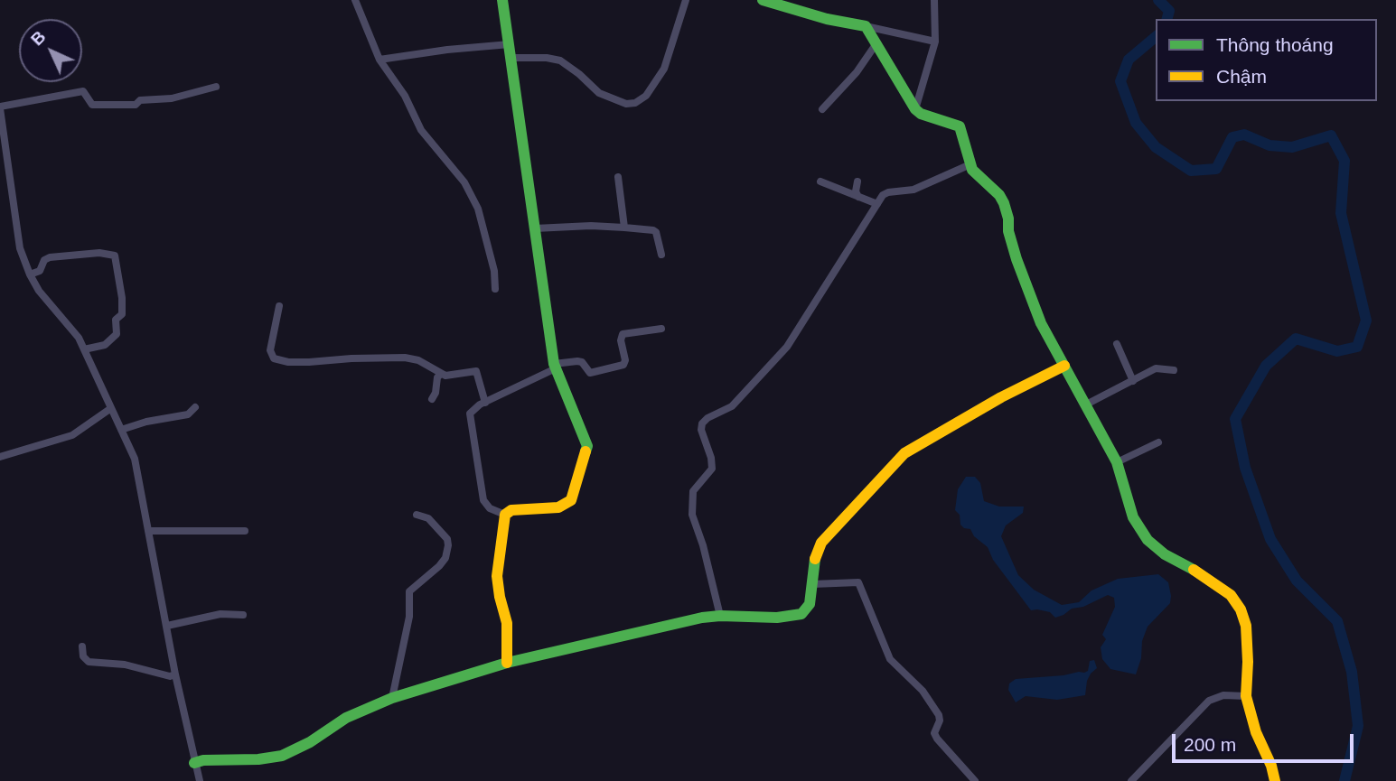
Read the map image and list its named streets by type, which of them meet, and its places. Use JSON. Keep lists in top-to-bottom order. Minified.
{"legend":["Thông thoáng","Chậm"],"scale_bar":"200 m","north":"top left"}
